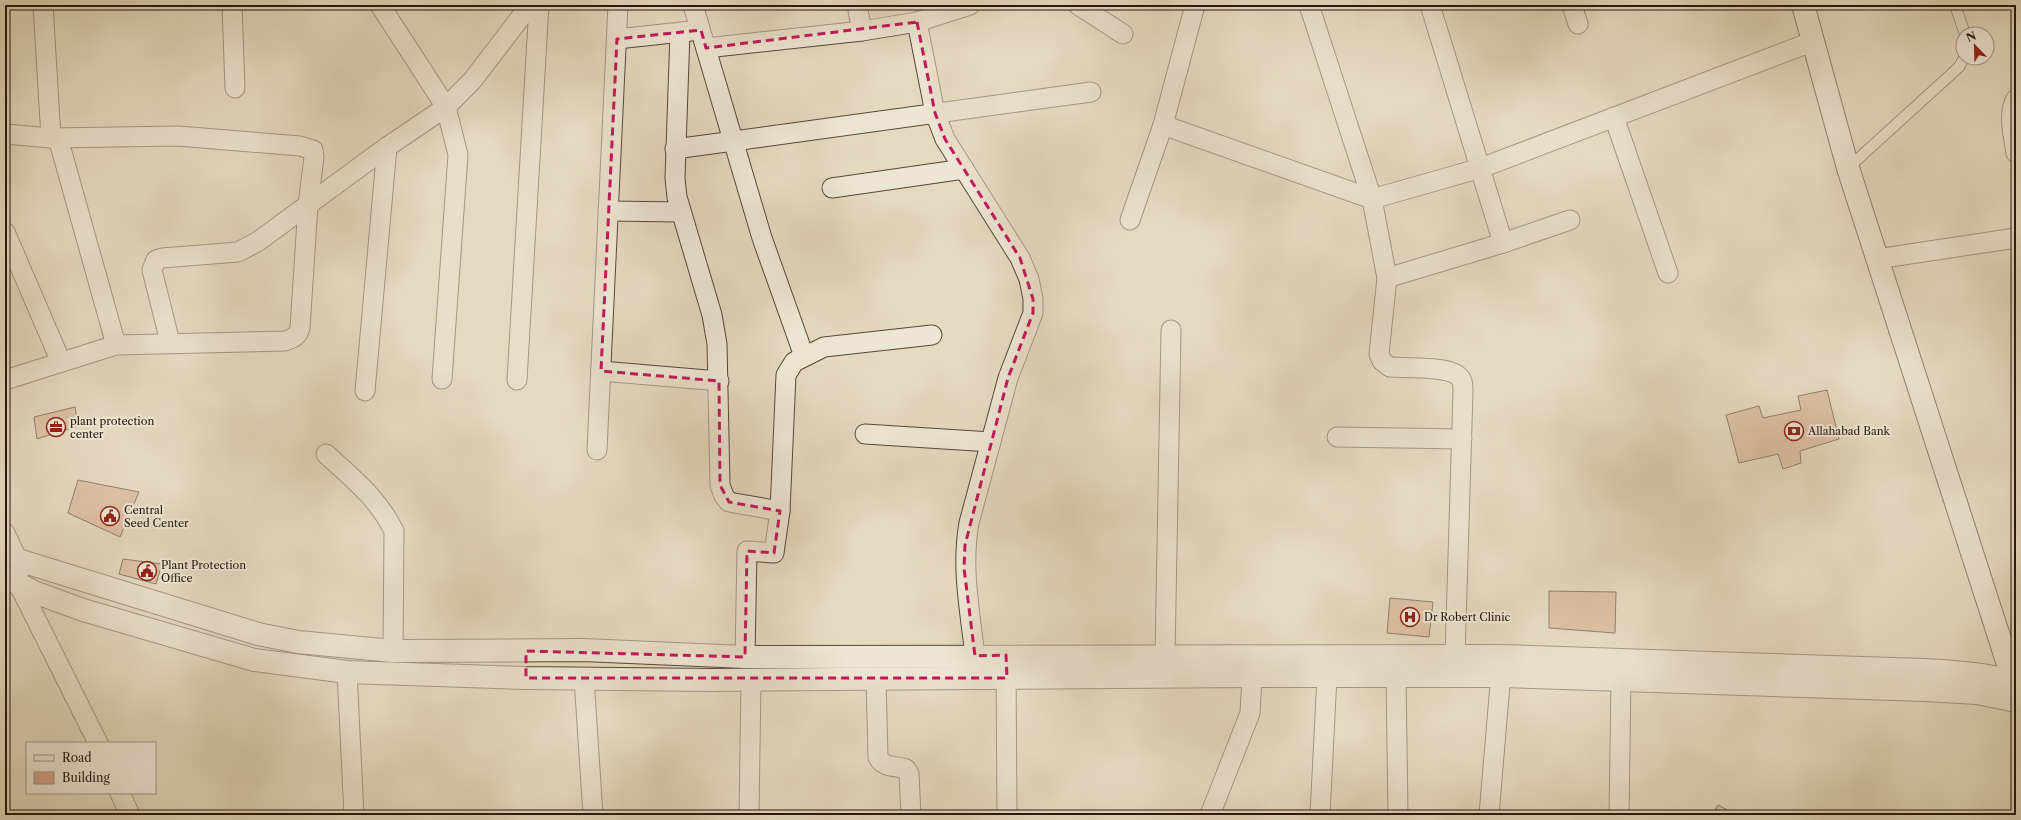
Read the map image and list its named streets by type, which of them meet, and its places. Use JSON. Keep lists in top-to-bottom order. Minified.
{"places":{"office":["plant protection center"],"bank":["Allahabad Bank"],"public building":["Central Seed Center","Plant Protection Office"],"hospital":["Dr Robert Clinic"]},"legend":["Road","Building"],"north":"top left"}
